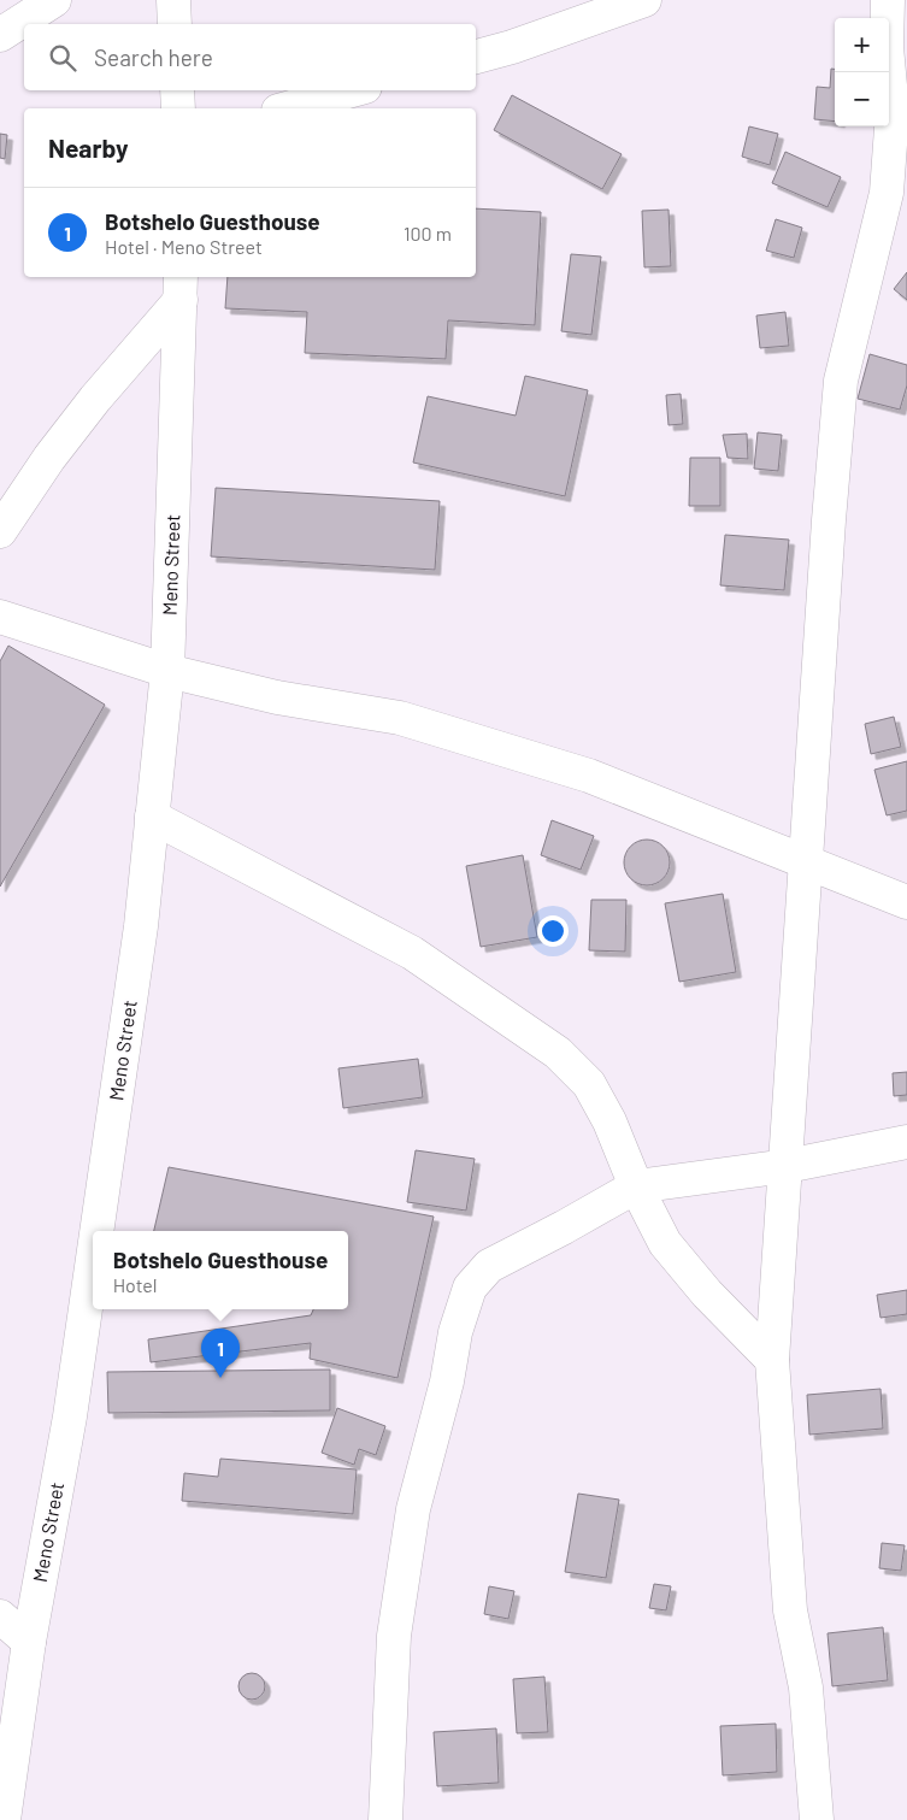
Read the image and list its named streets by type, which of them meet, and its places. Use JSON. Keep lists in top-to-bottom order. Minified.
{"streets":{"street":["Meno Street"]},"page":{"map_buttons":["+","−"],"search":"Search here","heading":"Nearby","list":[{"mark":"1","name":"Botshelo Guesthouse","note":"Hotel · Meno Street","value":"100 m"}],"popup":["Botshelo Guesthouse","Hotel"],"pins":"1"}}
